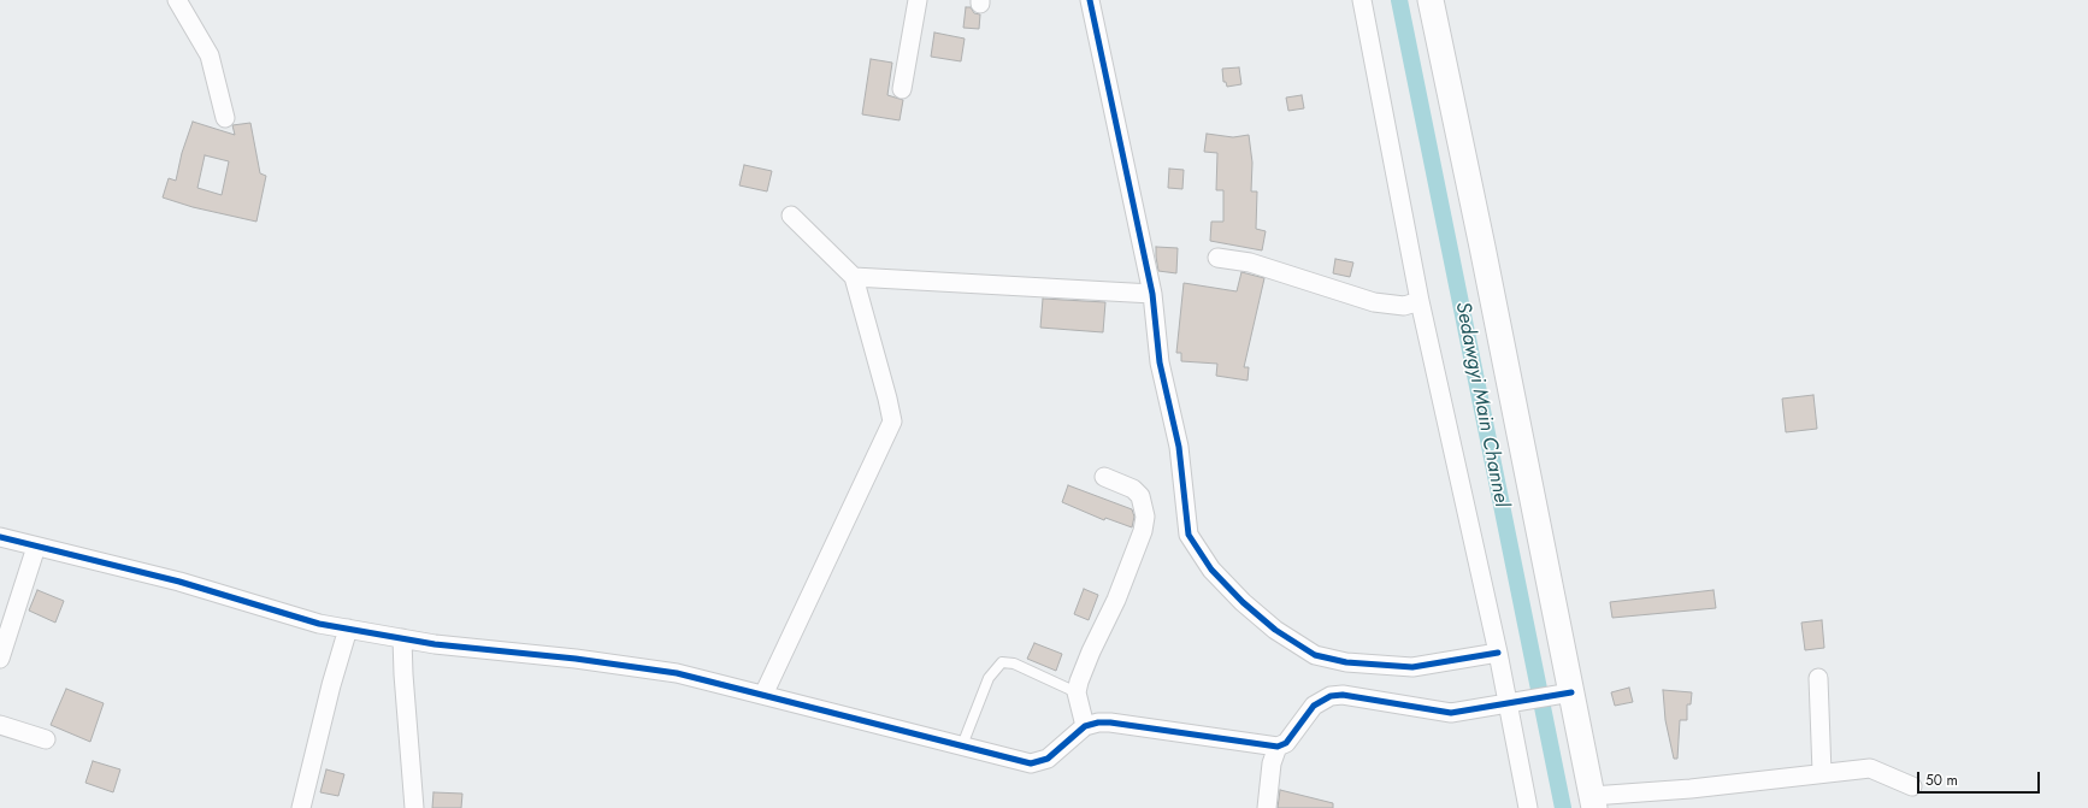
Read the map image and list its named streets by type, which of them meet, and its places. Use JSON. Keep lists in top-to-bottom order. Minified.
{"water":["Sedawgyi Main Channel"],"scale_bar":"50 m"}
